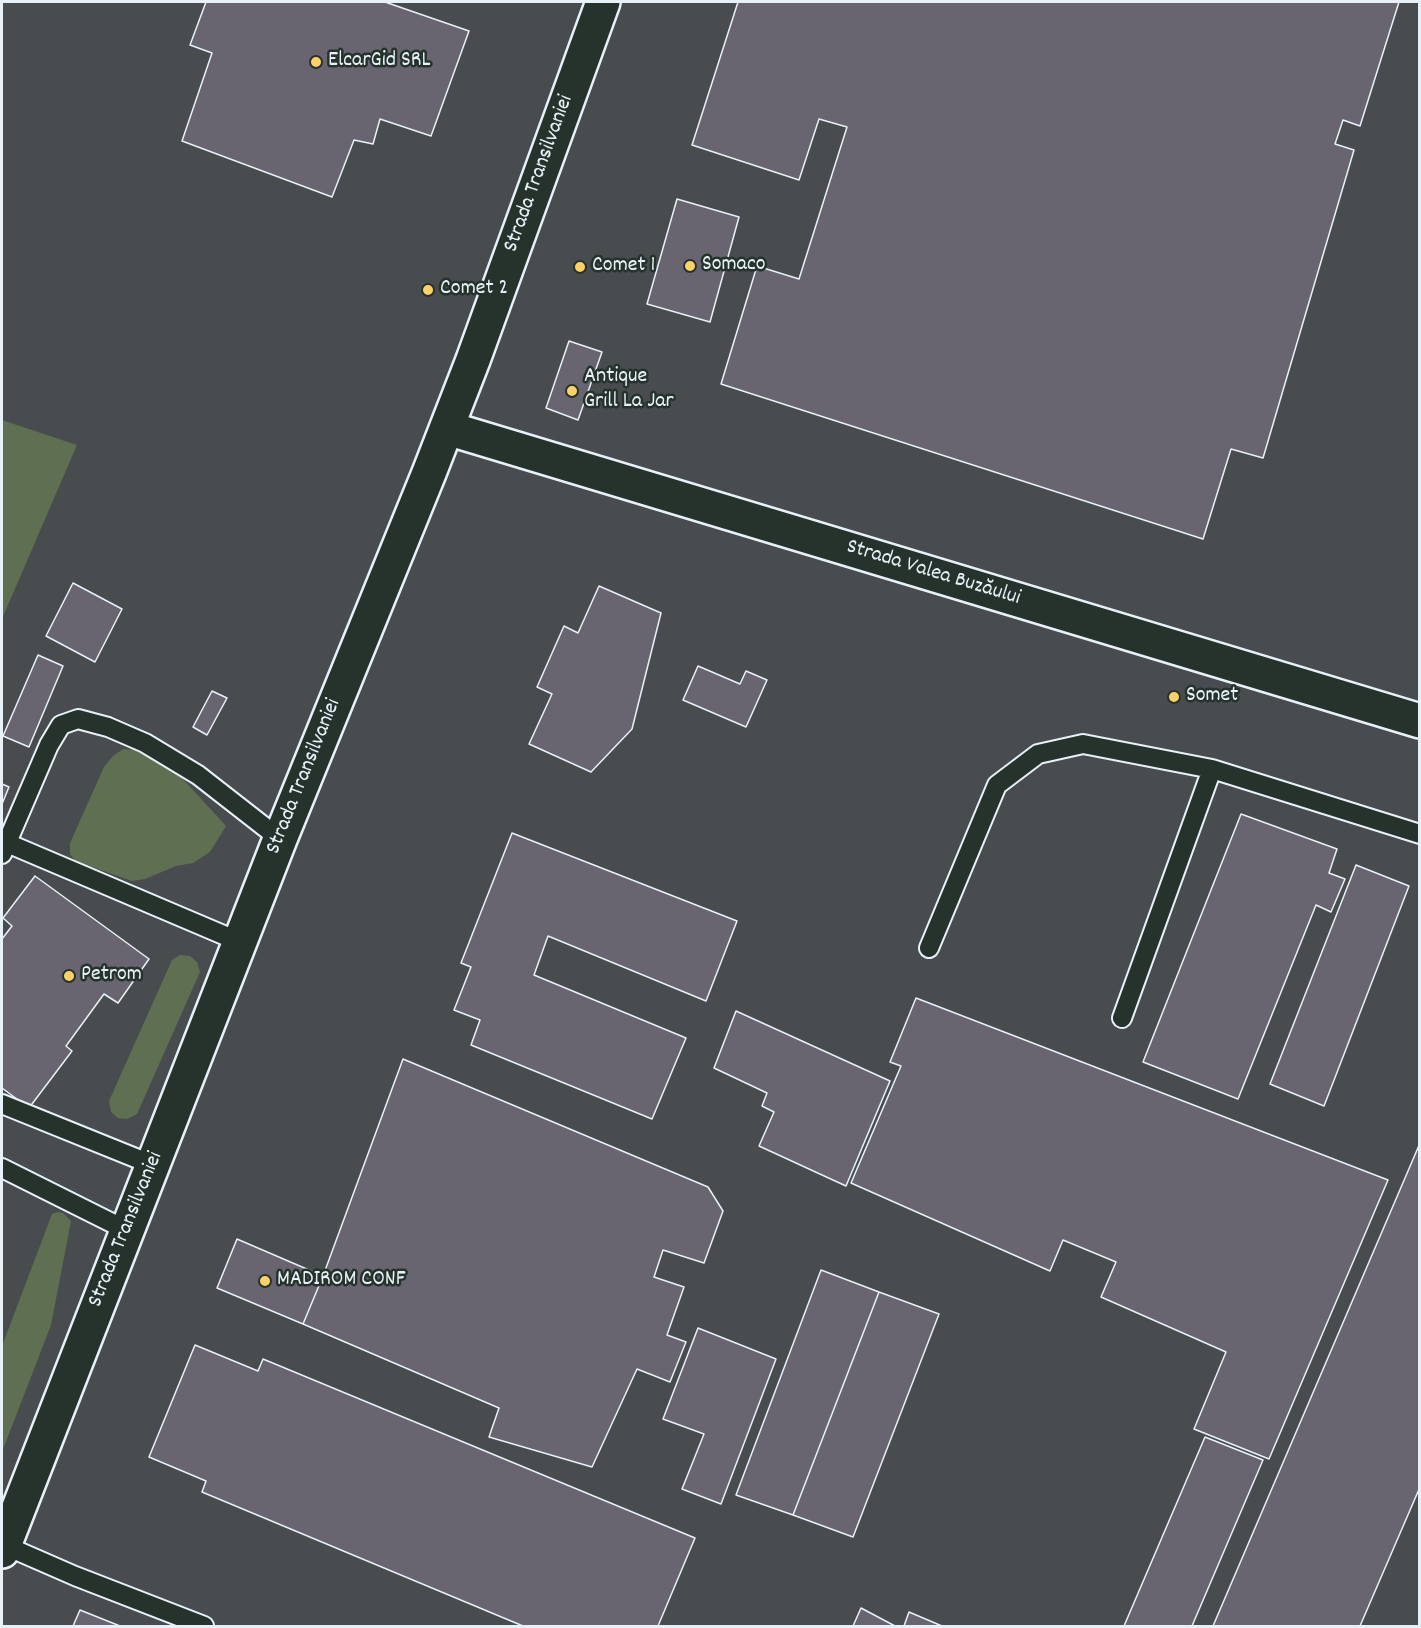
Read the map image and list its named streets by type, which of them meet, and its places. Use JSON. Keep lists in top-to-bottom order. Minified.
{"streets":{"main road":["Strada Transilvaniei","Strada Valea Buzăului"]},"crossings":[["Strada Transilvaniei","Strada Valea Buzăului"]],"places":["ElcarGid SRL","Somaco","Comet 1","Comet 2","Antique Grill La Jar","Somet","Petrom","MADIROM CONF"]}
